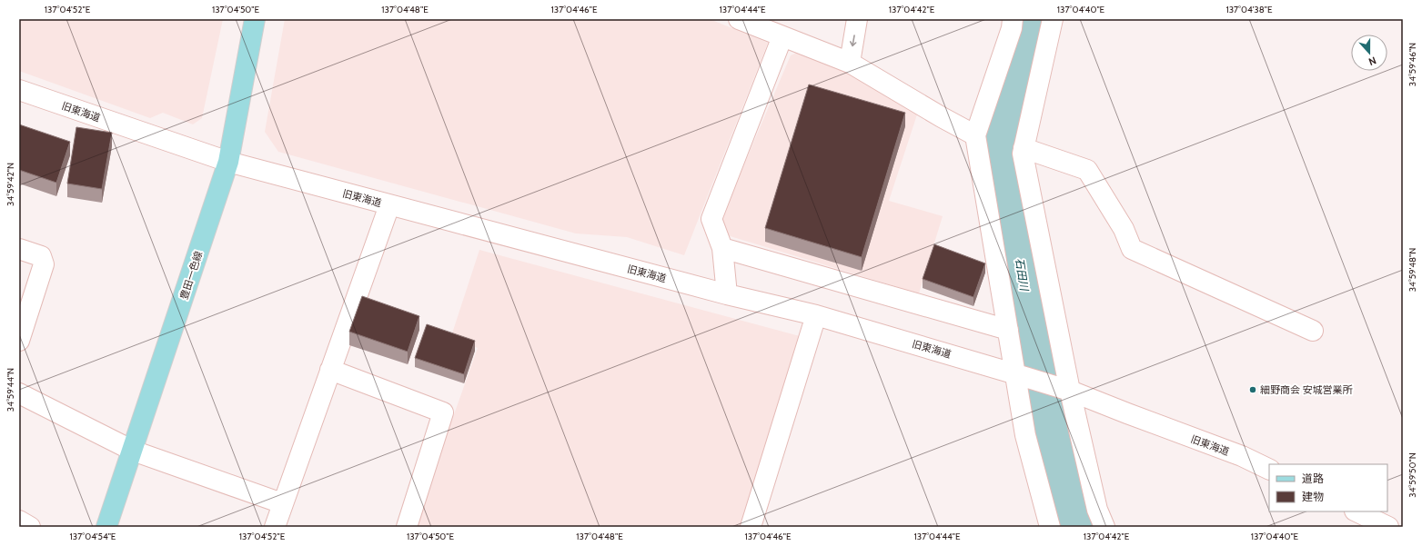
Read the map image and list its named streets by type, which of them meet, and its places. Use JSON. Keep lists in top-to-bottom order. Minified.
{"streets":{"main road":["豊田一色線"],"street":["旧東海道"]},"crossings":[["旧東海道","豊田一色線"]],"water":["石田川"],"places":["細野商会 安城営業所"],"legend":["道路","建物"],"north":"bottom","coordinates":["137°04'52\"E","137°04'50\"E","137°04'48\"E","137°04'46\"E","137°04'44\"E","137°04'42\"E","137°04'40\"E","137°04'38\"E","34°59'46\"N","34°59'42\"N","34°59'48\"N","34°59'44\"N","34°59'50\"N","137°04'54\"E"]}
